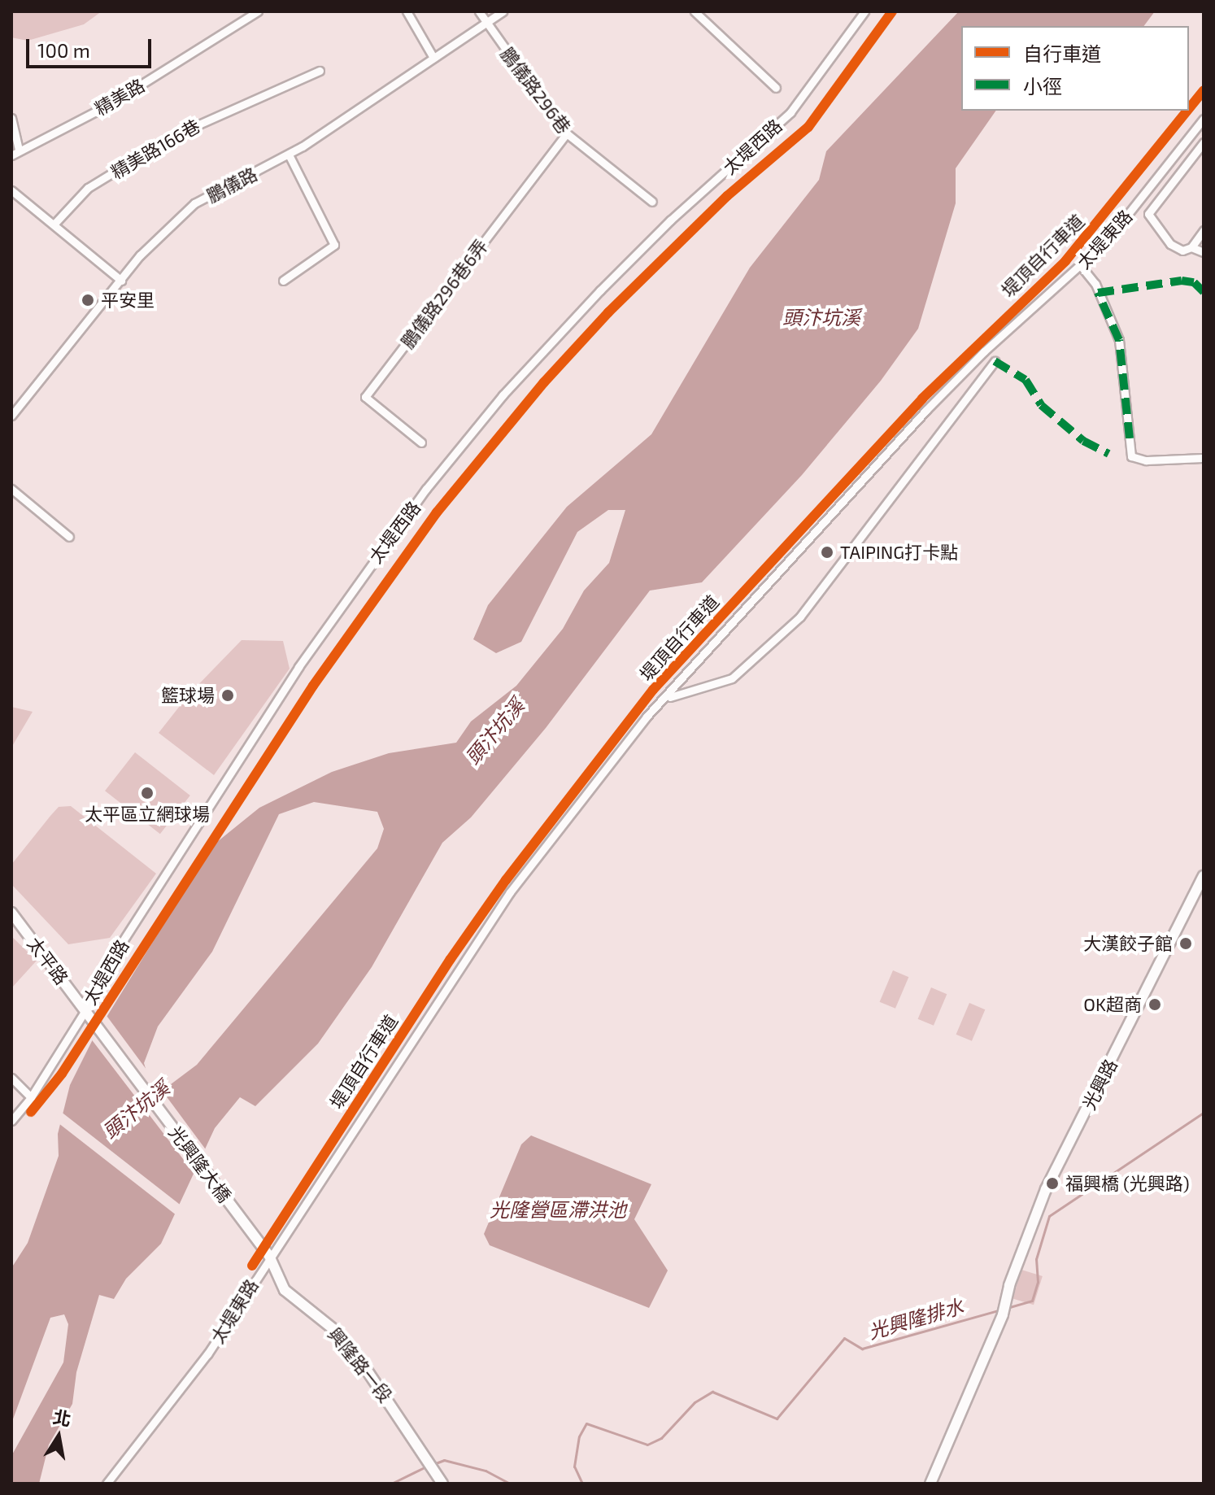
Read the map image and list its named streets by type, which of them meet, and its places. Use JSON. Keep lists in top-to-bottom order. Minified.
{"streets":{"street":["鵬儀路296巷","精美路","太堤西路","精美路166巷","鵬儀路","太堤東路","鵬儀路296巷6弄","太平路","光興路","光興隆大橋","興隆路一段"],"cycle path":["堤頂自行車道"]},"crossings":[["鵬儀路296巷","鵬儀路"],["鵬儀路296巷","鵬儀路296巷6弄"],["太堤西路","太平路"],["太堤西路","光興隆大橋"],["太堤東路","光興隆大橋"],["太堤東路","興隆路一段"],["太平路","光興隆大橋"],["光興隆大橋","興隆路一段"]],"water":["頭汴坑溪","光隆營區滯洪池","光興隆排水"],"places":["平安里","TAIPING打卡點","籃球場","太平區立網球場","大漢餃子館","OK超商","福興橋 (光興路)"],"legend":["自行車道","小徑"],"scale_bar":"100 m","north":"top"}
